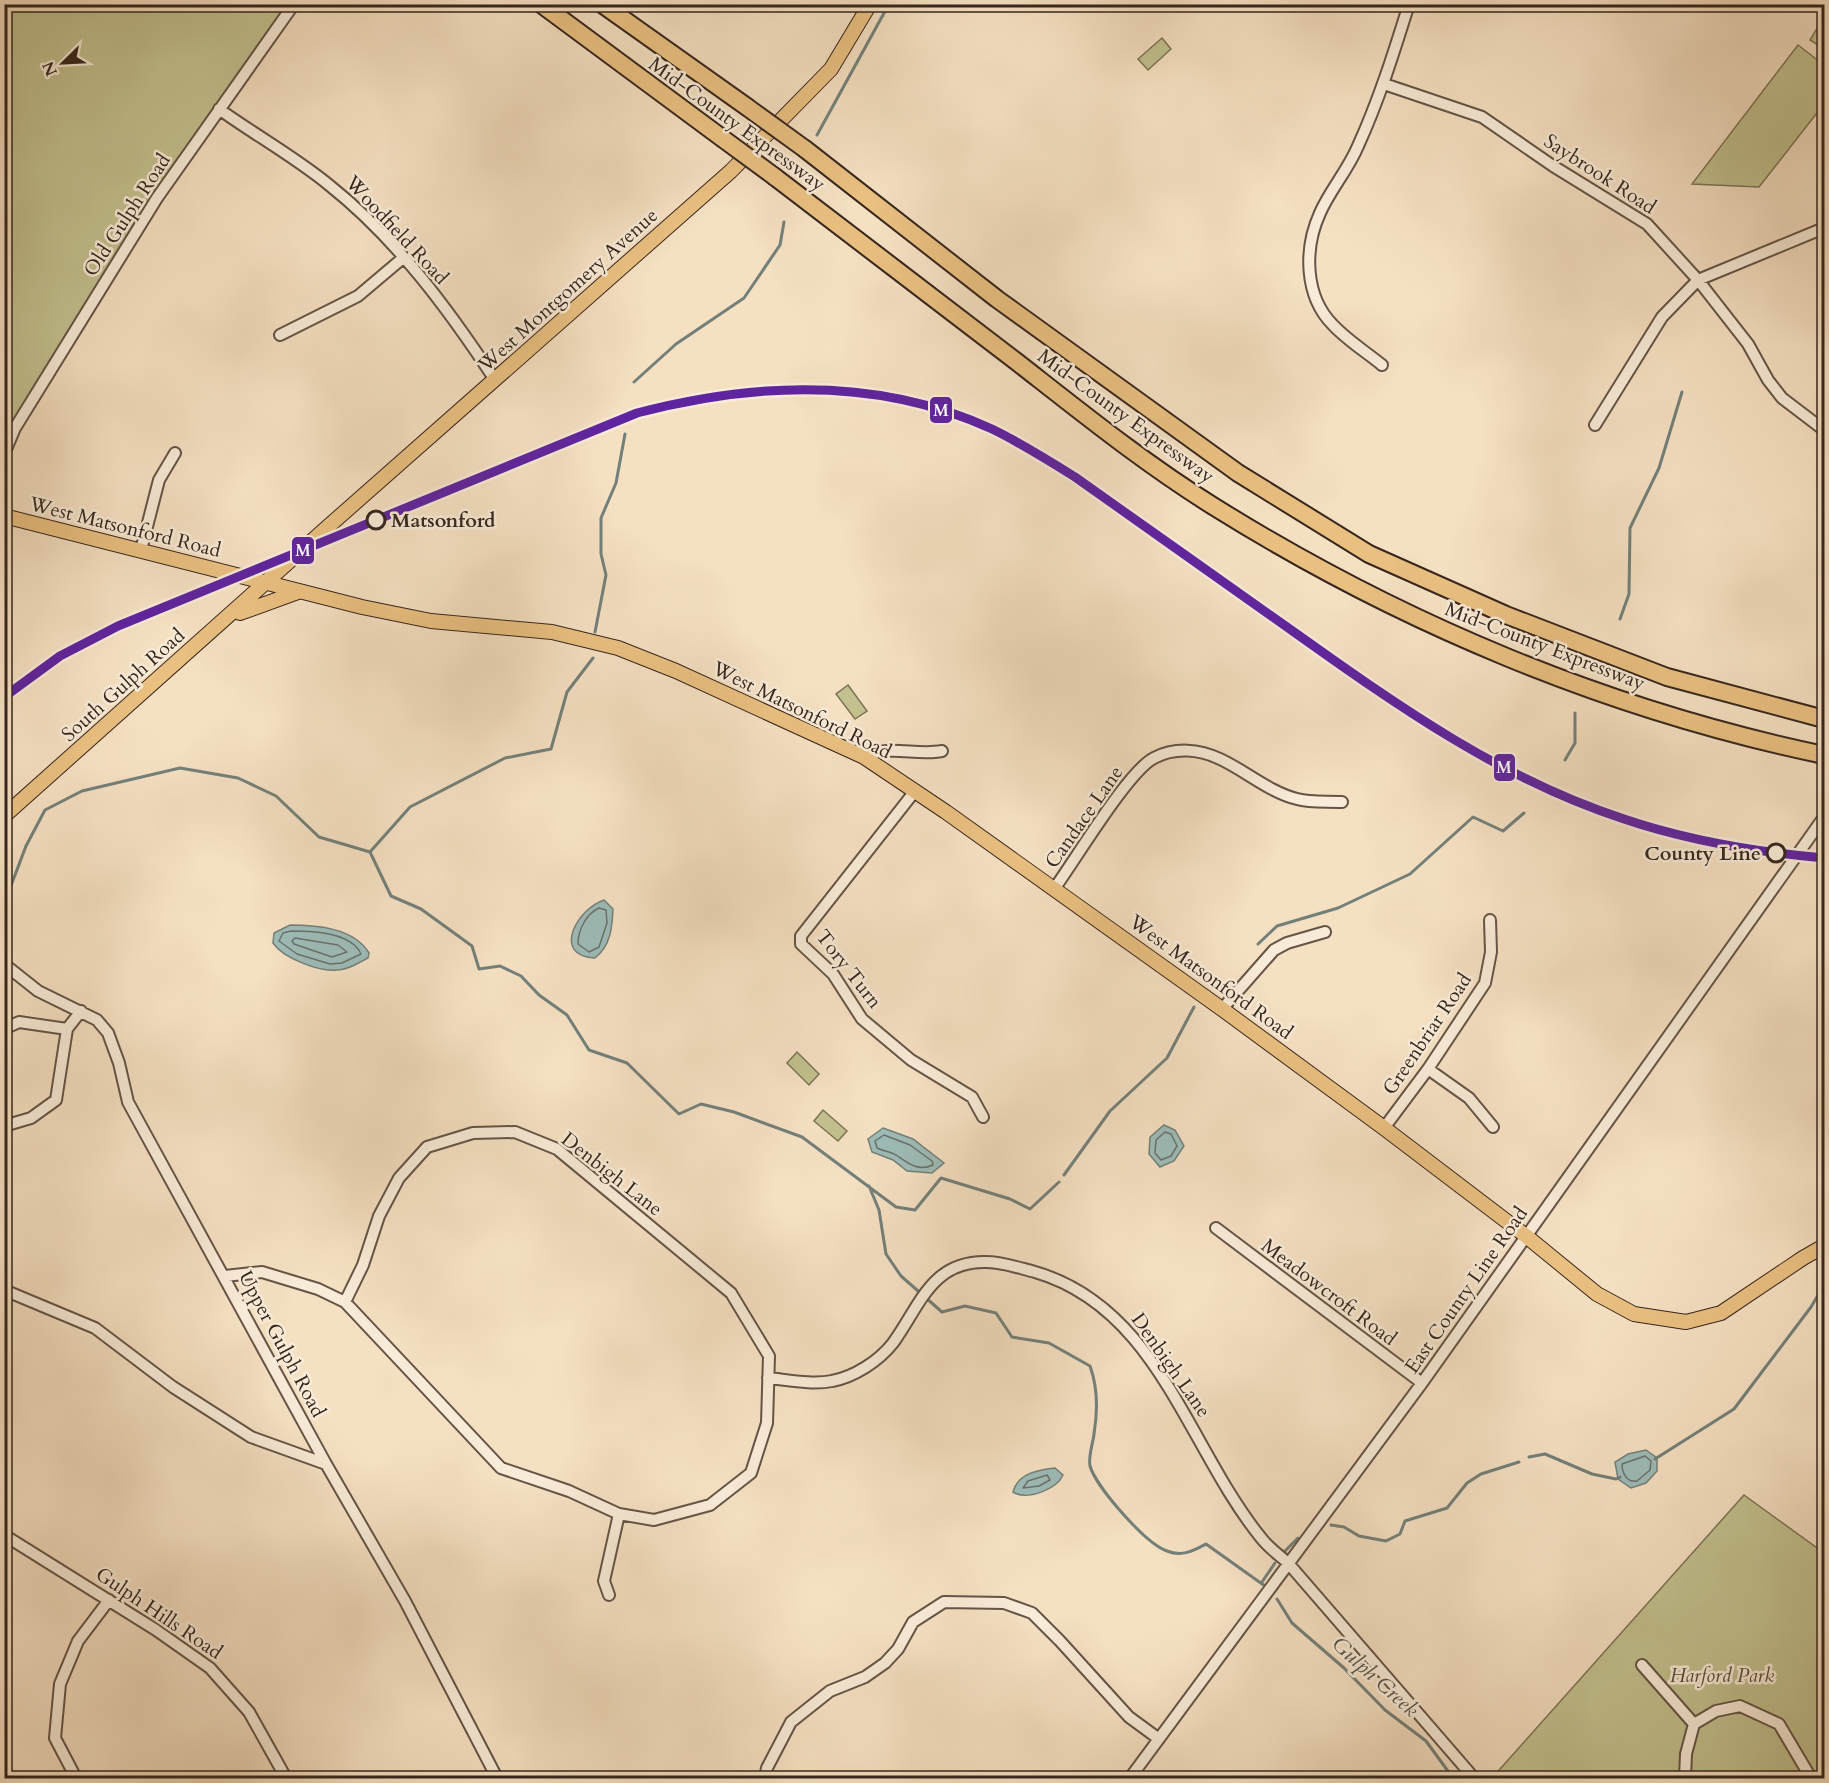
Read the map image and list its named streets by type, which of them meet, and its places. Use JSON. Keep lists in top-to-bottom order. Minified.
{"streets":{"highway":["Mid-County Expressway"],"main road":["West Montgomery Avenue","West Matsonford Road","South Gulph Road"],"street":["Saybrook Road","Old Gulph Road","Woodfield Road","Candace Lane","Tory Turn","Greenbriar Road","Denbigh Lane","East County Line Road","Meadowcroft Road","Upper Gulph Road","Gulph Hills Road"]},"crossings":[["Old Gulph Road","Woodfield Road"],["Woodfield Road","West Montgomery Avenue"],["West Montgomery Avenue","West Matsonford Road"],["West Montgomery Avenue","South Gulph Road"],["West Matsonford Road","South Gulph Road"],["West Matsonford Road","Candace Lane"],["West Matsonford Road","Tory Turn"],["West Matsonford Road","Greenbriar Road"],["West Matsonford Road","East County Line Road"],["Denbigh Lane","East County Line Road"],["Denbigh Lane","Upper Gulph Road"],["East County Line Road","Meadowcroft Road"]],"water":["Gulph Creek"],"parks":["Harford Park"],"places":["Matsonford","County Line"],"lines":["transit line M"],"north":"bottom left"}
